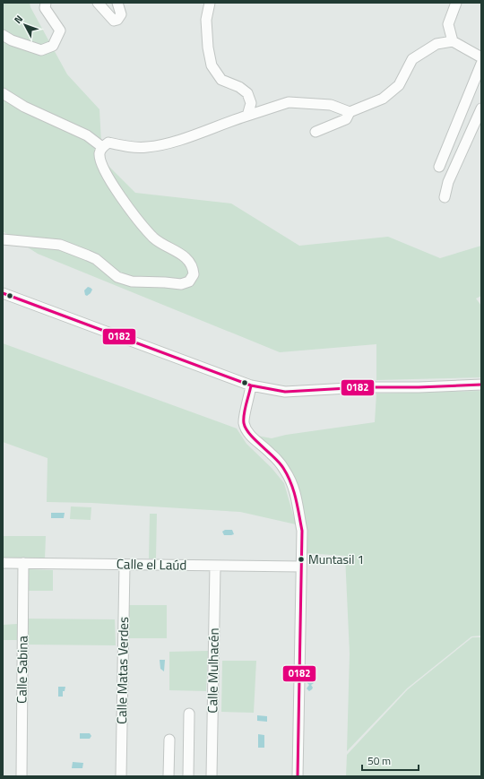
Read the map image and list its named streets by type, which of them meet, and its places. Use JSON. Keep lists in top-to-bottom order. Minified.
{"streets":{"street":["Calle el Laúd","Calle Sabina","Calle Matas Verdes","Calle Mulhacén"]},"crossings":[["Calle el Laúd","Calle Sabina"],["Calle el Laúd","Calle Matas Verdes"],["Calle el Laúd","Calle Mulhacén"]],"places":["Muntasil 1"],"lines":["transit line 0182"],"scale_bar":"50 m","north":"top left"}
